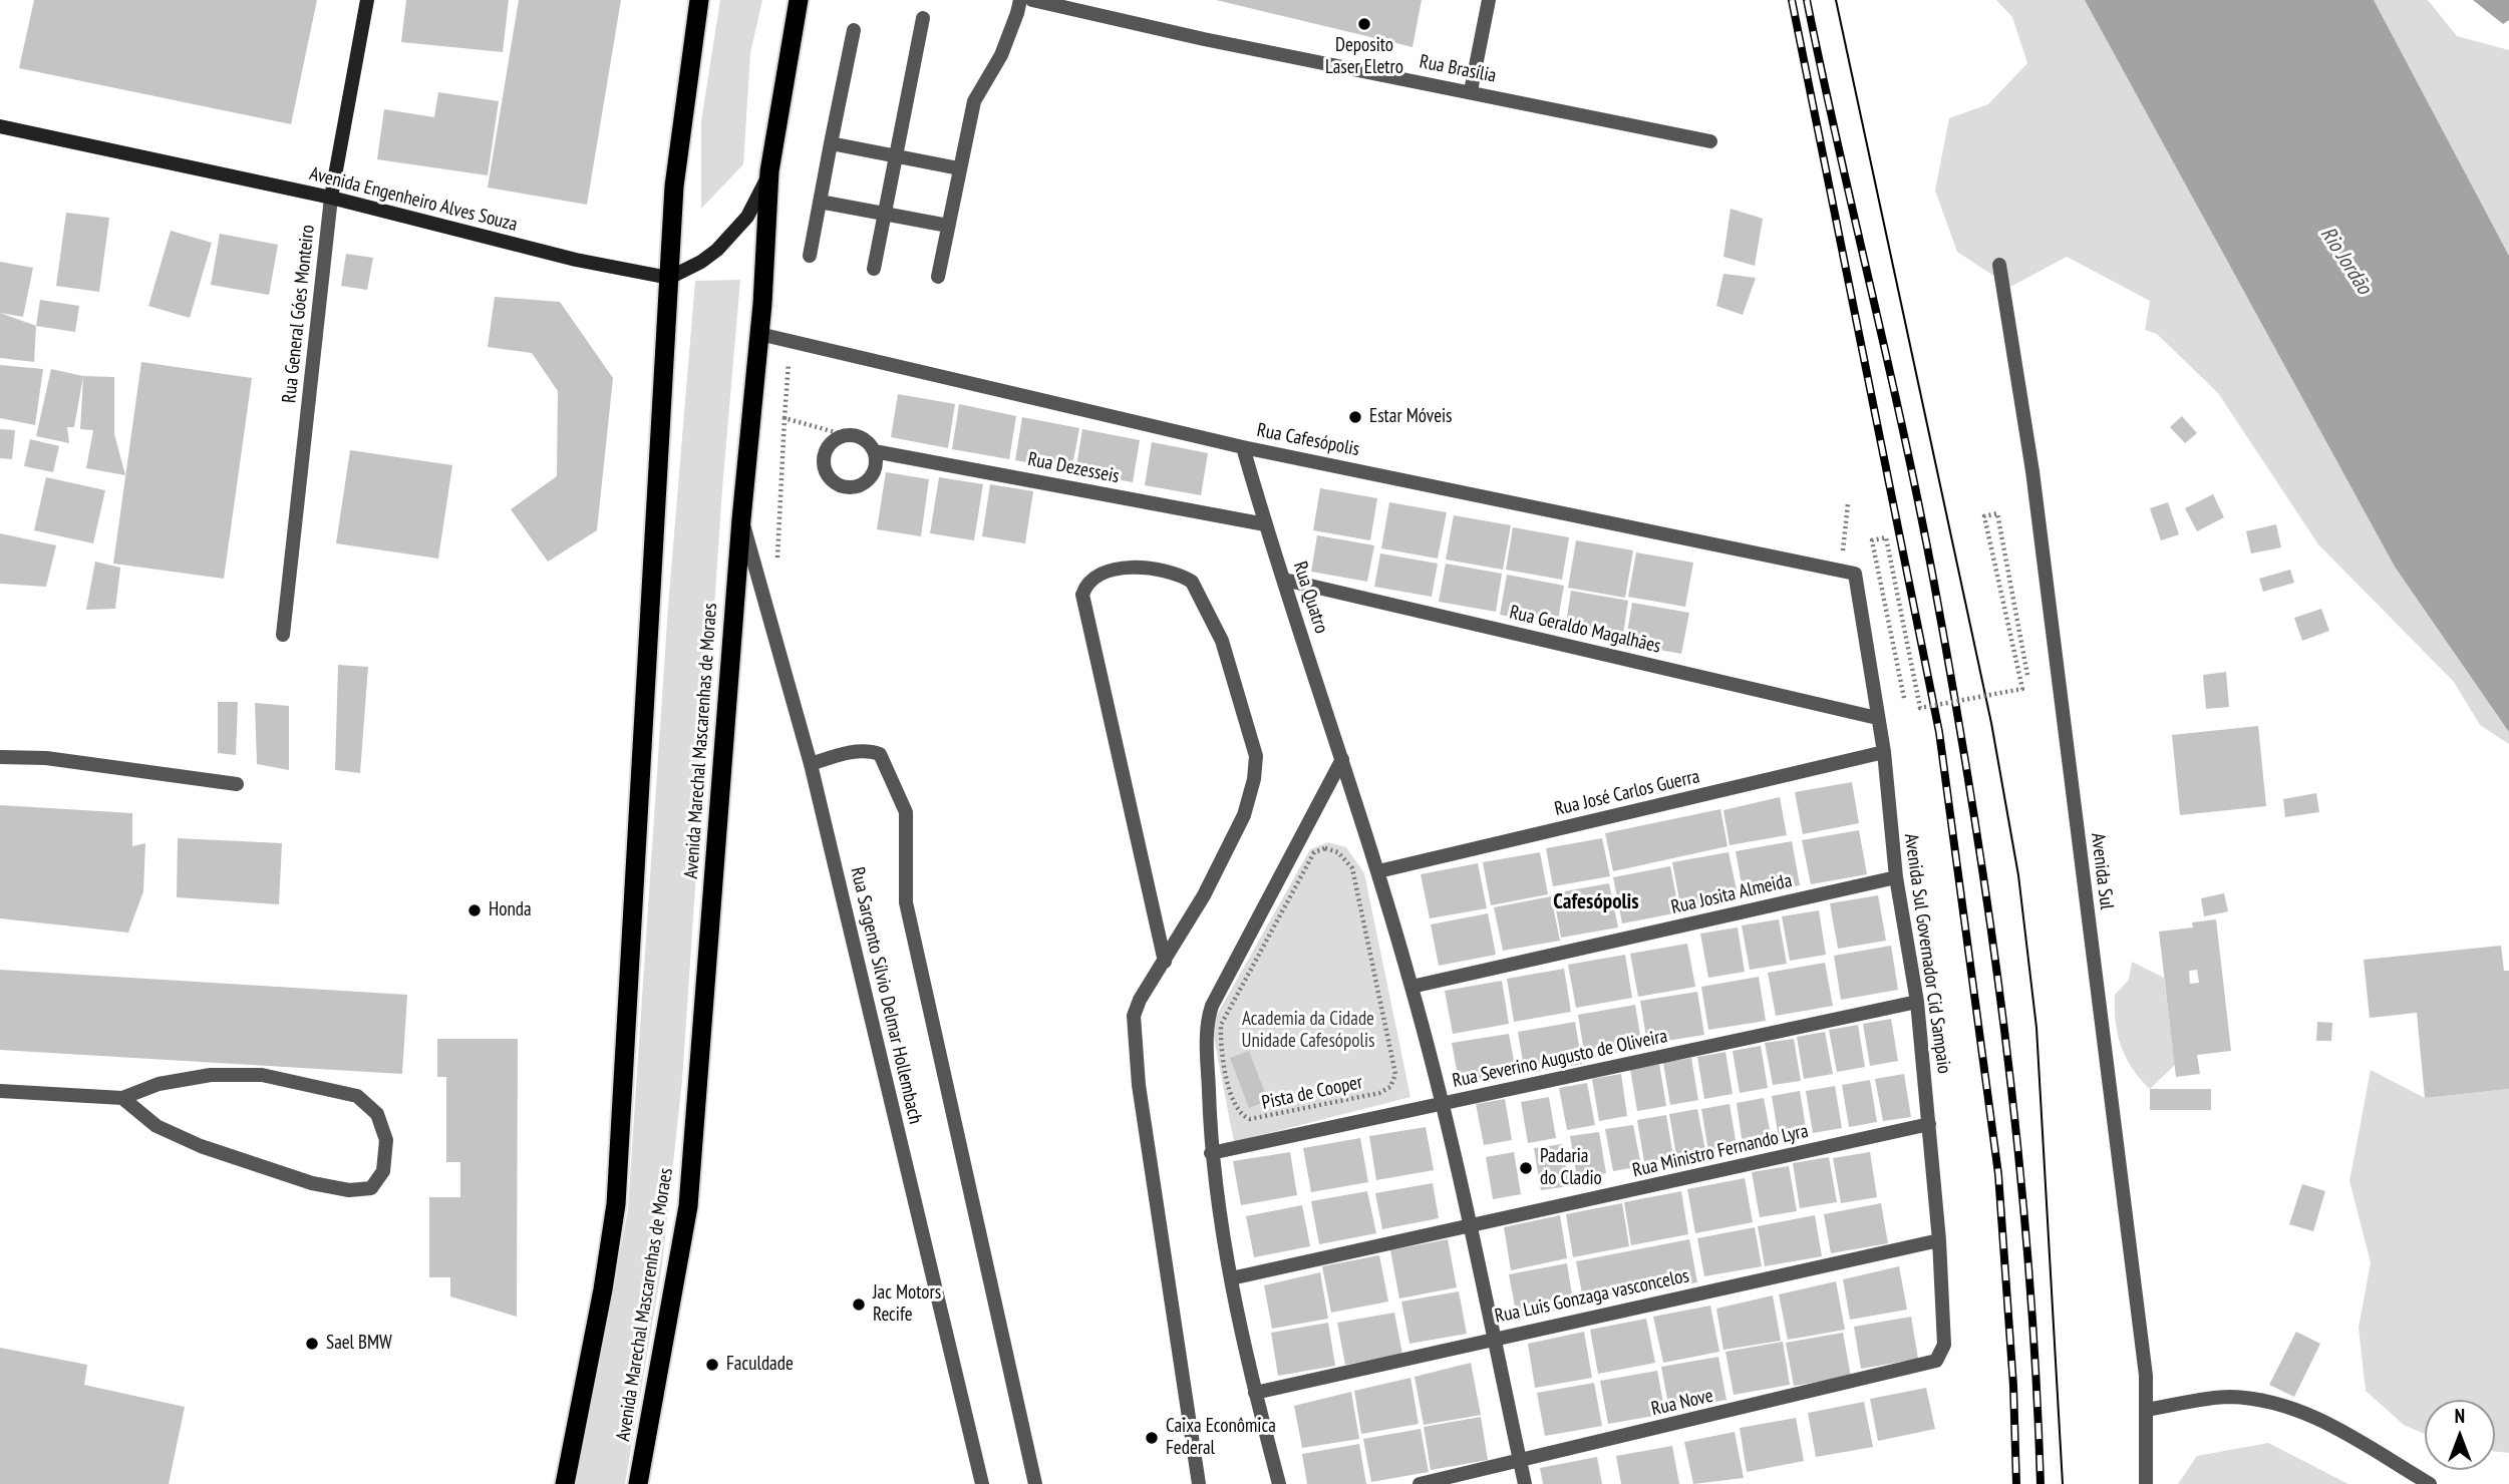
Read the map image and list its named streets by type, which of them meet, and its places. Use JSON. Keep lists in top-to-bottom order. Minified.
{"streets":{"highway":["Avenida Marechal Mascarenhas de Moraes"],"main road":["Avenida Engenheiro Alves Souza","Rua General Góes Monteiro"],"street":["Rua Brasília","Rua Cafesópolis","Rua Dezesseis","Rua Quatro","Rua Geraldo Magalhães","Rua José Carlos Guerra","Avenida Sul","Rua Josita Almeida","Avenida Sul Governador Cid Sampaio","Rua Sargento Sílvio Delmar Hollembach","Rua Severino Augusto de Oliveira","Rua Ministro Fernando Lyra","Rua Luis Gonzaga vasconcelos","Rua Nove"],"path":["Pista de Cooper"]},"crossings":[["Avenida Engenheiro Alves Souza","Rua General Góes Monteiro"],["Rua Cafesópolis","Rua Quatro"],["Rua Cafesópolis","Avenida Marechal Mascarenhas de Moraes"],["Rua Cafesópolis","Avenida Sul Governador Cid Sampaio"],["Rua Dezesseis","Rua Quatro"],["Rua Quatro","Rua Geraldo Magalhães"],["Rua Quatro","Rua José Carlos Guerra"],["Rua Quatro","Rua Josita Almeida"],["Rua Quatro","Rua Severino Augusto de Oliveira"],["Rua Quatro","Rua Ministro Fernando Lyra"],["Rua Quatro","Rua Luis Gonzaga vasconcelos"],["Rua Quatro","Rua Nove"],["Rua Geraldo Magalhães","Avenida Sul Governador Cid Sampaio"],["Avenida Marechal Mascarenhas de Moraes","Rua Sargento Sílvio Delmar Hollembach"],["Rua José Carlos Guerra","Avenida Sul Governador Cid Sampaio"],["Rua Josita Almeida","Avenida Sul Governador Cid Sampaio"],["Avenida Sul Governador Cid Sampaio","Rua Severino Augusto de Oliveira"],["Avenida Sul Governador Cid Sampaio","Rua Ministro Fernando Lyra"],["Avenida Sul Governador Cid Sampaio","Rua Luis Gonzaga vasconcelos"],["Avenida Sul Governador Cid Sampaio","Rua Nove"]],"districts":["Cafesópolis"],"water":["Rio Jordão"],"parks":["Academia da Cidade Unidade Cafesópolis"],"places":["Deposito Laser Eletro","Estar Móveis","Honda","Padaria do Cladio","Jac Motors Recife","Sael BMW","Faculdade","Caixa Econômica Federal"],"north":"top"}
